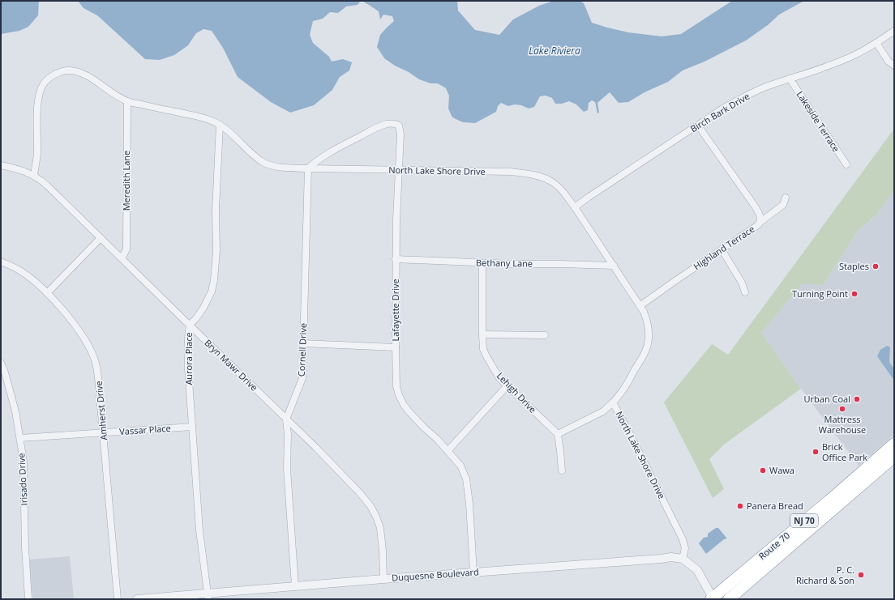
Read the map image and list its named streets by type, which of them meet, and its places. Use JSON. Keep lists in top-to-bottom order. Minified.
{"streets":{"highway":["NJ 70","Route 70"],"street":["Birch Bark Drive","Lakeside Terrace","North Lake Shore Drive","Meredith Lane","Highland Terrace","Bethany Lane","Lafayette Drive","Cornell Drive","Aurora Place","Bryn Mawr Drive","Lehigh Drive","Amherst Drive","Vassar Place","Irisado Drive","Duquesne Boulevard"]},"crossings":[["Birch Bark Drive","Lakeside Terrace"],["Birch Bark Drive","North Lake Shore Drive"],["Birch Bark Drive","Highland Terrace"],["North Lake Shore Drive","Meredith Lane"],["North Lake Shore Drive","Highland Terrace"],["North Lake Shore Drive","Bethany Lane"],["North Lake Shore Drive","Lafayette Drive"],["North Lake Shore Drive","Cornell Drive"],["North Lake Shore Drive","Aurora Place"],["North Lake Shore Drive","Bryn Mawr Drive"],["North Lake Shore Drive","Duquesne Boulevard"],["Meredith Lane","Bryn Mawr Drive"],["Bethany Lane","Lafayette Drive"],["Bethany Lane","Lehigh Drive"],["Lafayette Drive","Cornell Drive"],["Lafayette Drive","Duquesne Boulevard"],["Cornell Drive","Bryn Mawr Drive"],["Cornell Drive","Duquesne Boulevard"],["Aurora Place","Bryn Mawr Drive"],["Aurora Place","Vassar Place"],["Aurora Place","Duquesne Boulevard"],["Bryn Mawr Drive","Duquesne Boulevard"],["Amherst Drive","Vassar Place"],["Vassar Place","Irisado Drive"]],"water":["Lake Riviera"],"places":["Staples","Turning Point","Urban Coal","Mattress Warehouse","Brick Office Park","Wawa","Panera Bread","P. C. Richard & Son"]}
